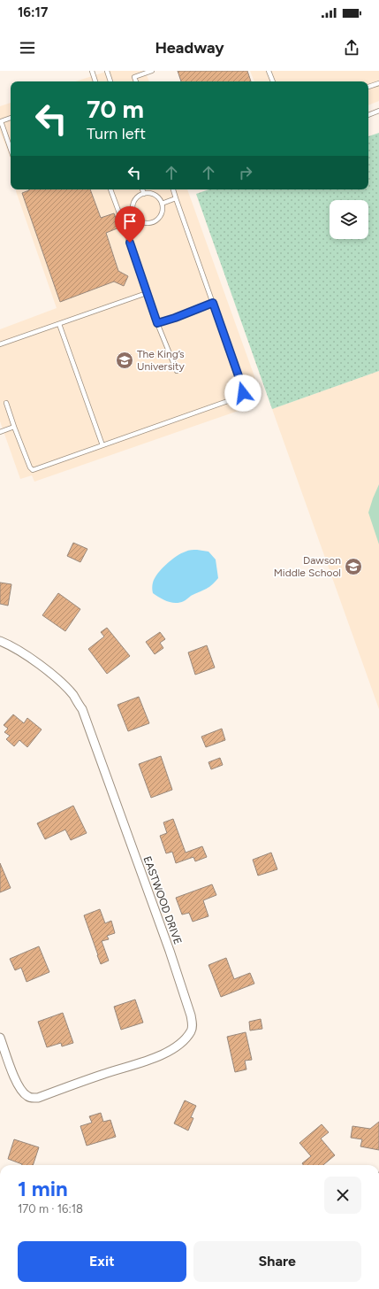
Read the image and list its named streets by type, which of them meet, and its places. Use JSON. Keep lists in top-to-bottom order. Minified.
{"streets":{"street":["EASTWOOD DRIVE"]},"places":{"school or university":["The King’s University","Dawson Middle School"]},"page":{"status":"16:17","header":"Headway","turn":["70 m","Turn left"],"heading":["1 min","170 m · 16:18"],"buttons":["Exit","Share"]}}
